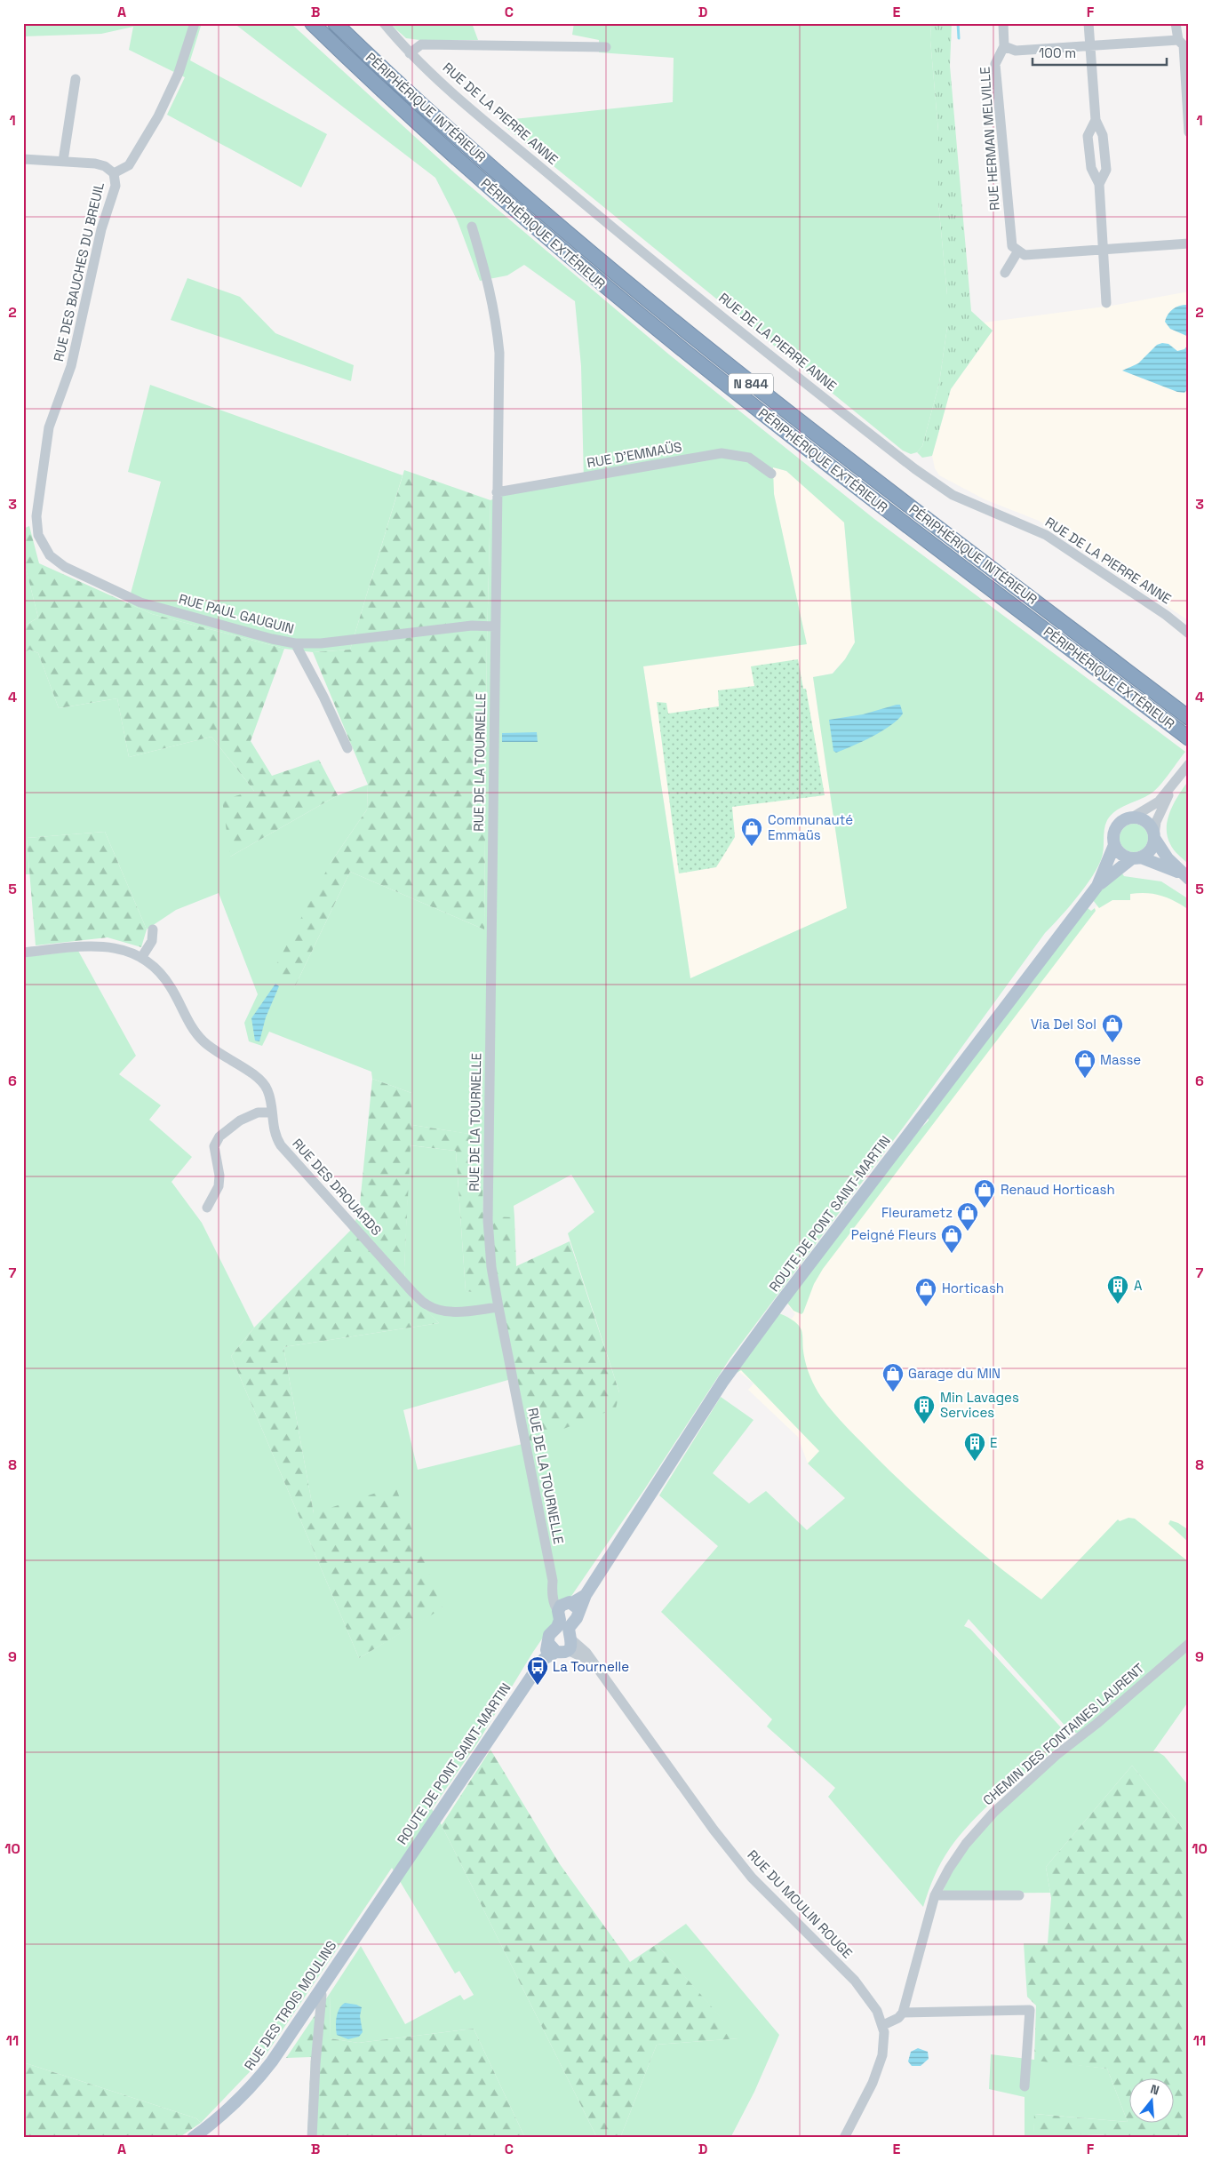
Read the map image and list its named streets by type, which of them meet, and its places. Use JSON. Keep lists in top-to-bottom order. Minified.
{"streets":{"highway":["PÉRIPHÉRIQUE INTÉRIEUR","PÉRIPHÉRIQUE EXTÉRIEUR","N 844"],"main road":["ROUTE DE PONT SAINT-MARTIN","RUE DES TROIS MOULINS"],"street":["RUE DE LA PIERRE ANNE","RUE HERMAN MELVILLE","RUE DES BAUCHES DU BREUIL","RUE D'EMMAÜS","RUE PAUL GAUGUIN","RUE DE LA TOURNELLE","RUE DES DROUARDS","CHEMIN DES FONTAINES LAURENT","RUE DU MOULIN ROUGE"]},"crossings":[["RUE DES BAUCHES DU BREUIL","RUE PAUL GAUGUIN"],["RUE D'EMMAÜS","RUE DE LA TOURNELLE"],["RUE PAUL GAUGUIN","RUE DE LA TOURNELLE"],["RUE DE LA TOURNELLE","RUE DES DROUARDS"],["RUE DE LA TOURNELLE","ROUTE DE PONT SAINT-MARTIN"],["ROUTE DE PONT SAINT-MARTIN","RUE DU MOULIN ROUGE"],["ROUTE DE PONT SAINT-MARTIN","RUE DES TROIS MOULINS"]],"places":{"shop":["Communauté Emmaüs","Via Del Sol","Masse","Renaud Horticash","Fleurametz","Peigné Fleurs","Horticash","Garage du MIN"],"building":["A","Min Lavages Services","E"],"bus stop":["La Tournelle"]},"scale_bar":"100 m","north":"top","grid":{"columns":["A","B","C","D","E","F"],"rows":["1","2","3","4","5","6","7","8","9","10","11"]}}
